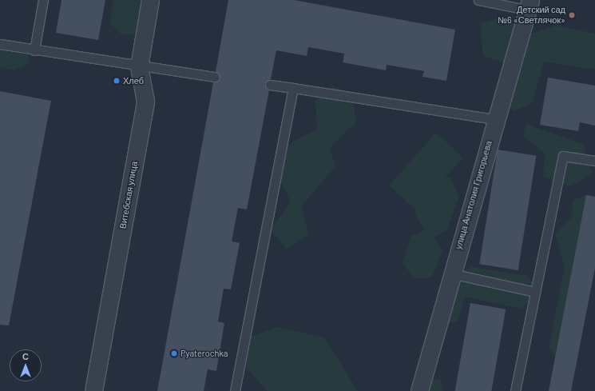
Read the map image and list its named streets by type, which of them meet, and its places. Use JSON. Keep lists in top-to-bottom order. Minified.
{"streets":{"street":["Витебская улица","улица Анатолия Григорьева"]},"places":["Детский сад №6 «Светлячок»","Хлеб","Pyaterochka"],"north":"top"}
